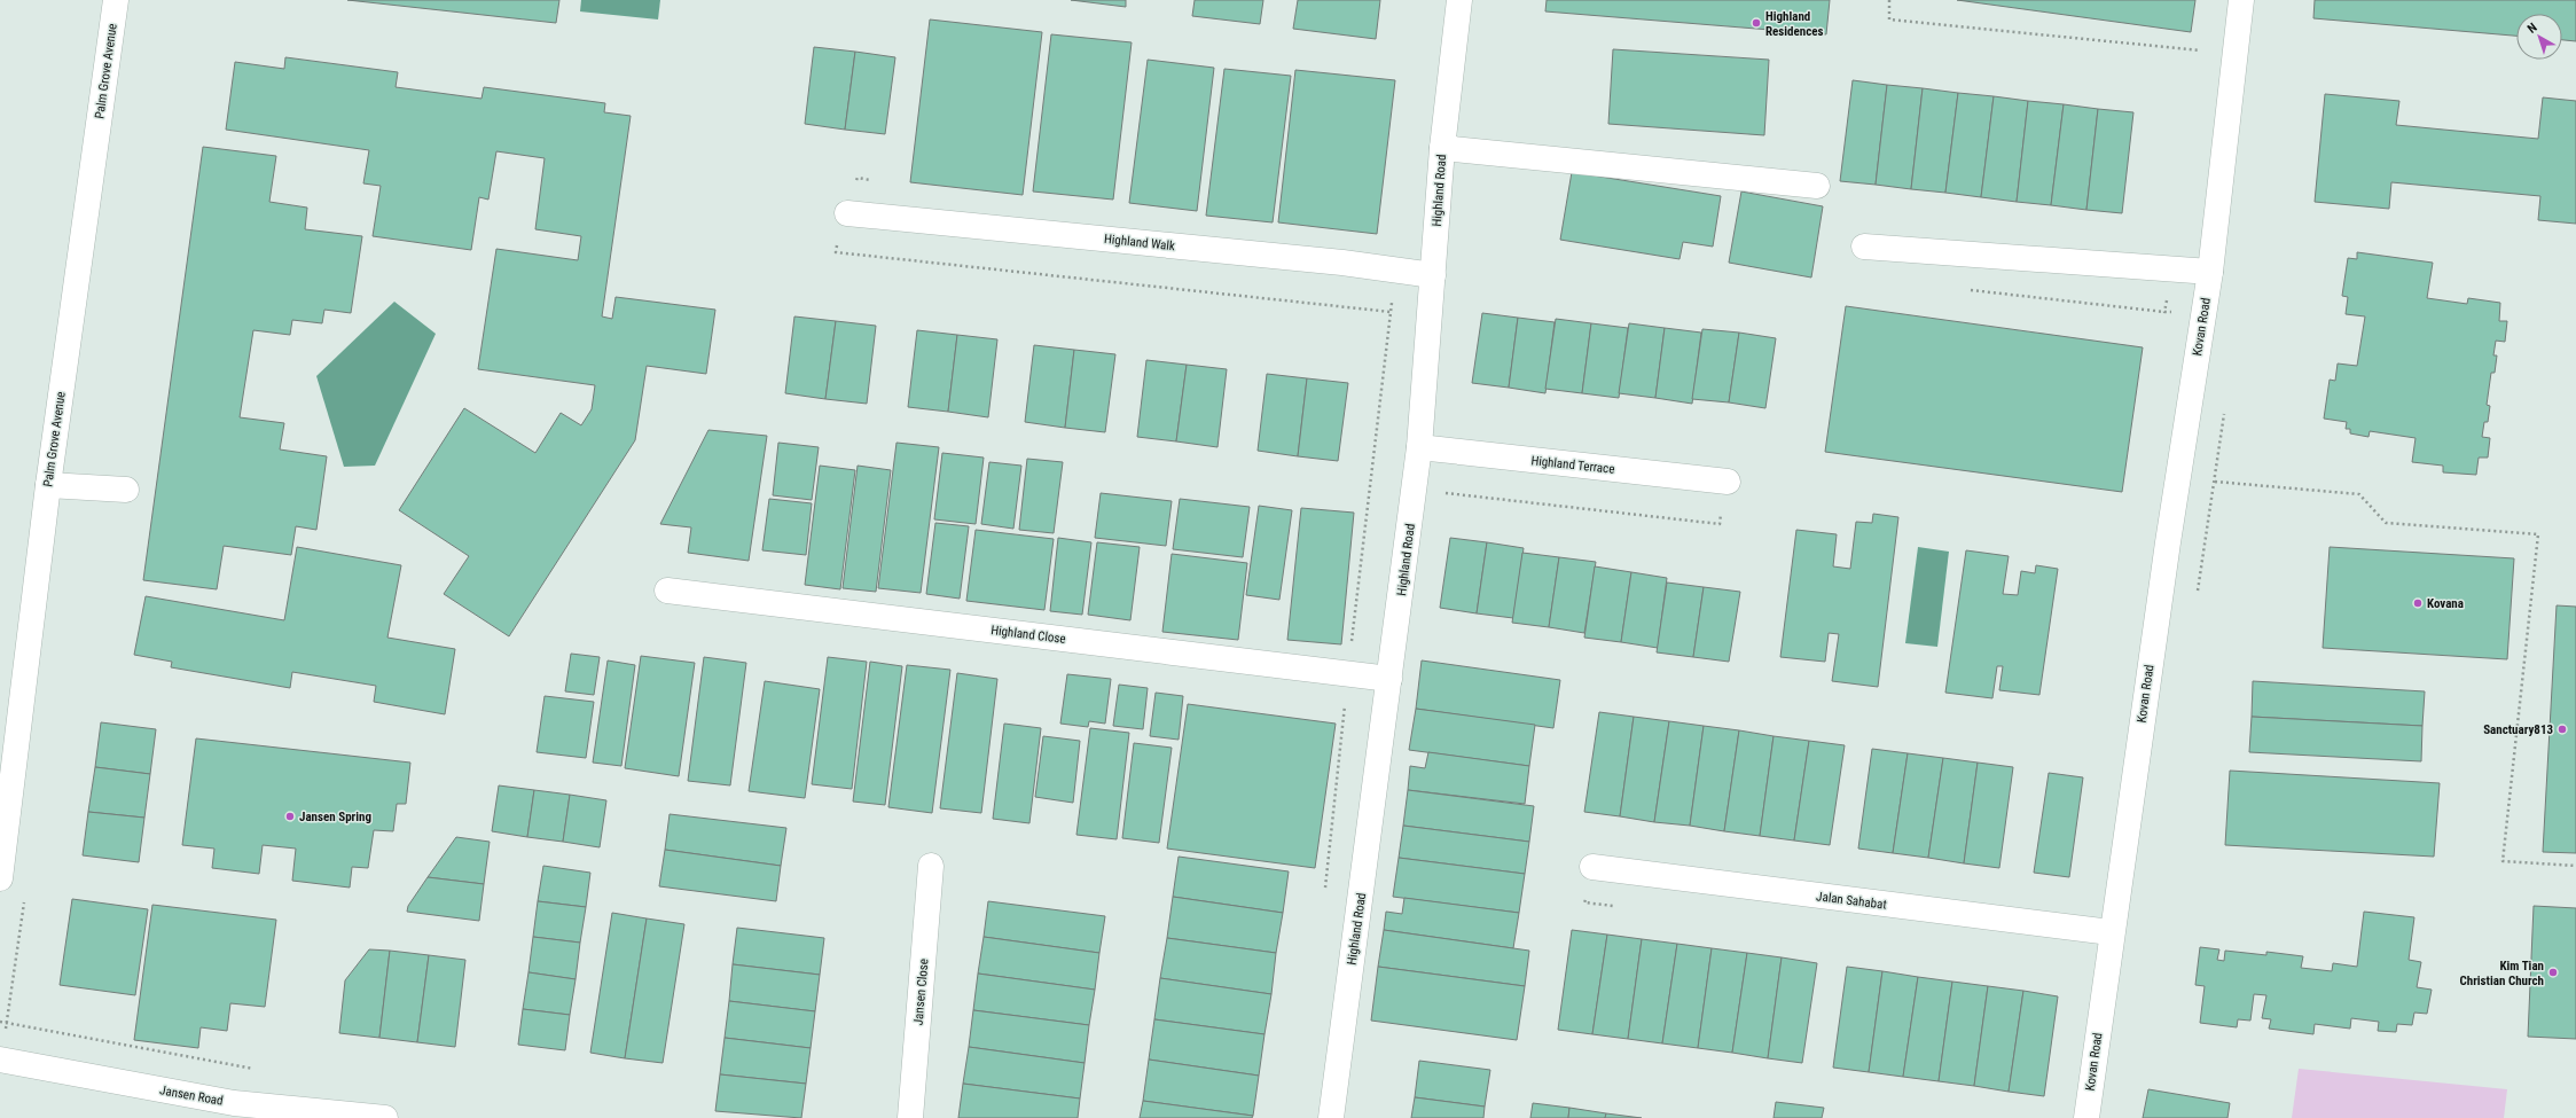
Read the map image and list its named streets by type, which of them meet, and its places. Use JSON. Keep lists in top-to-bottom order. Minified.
{"streets":{"street":["Palm Grove Avenue","Highland Road","Highland Walk","Kovan Road","Highland Terrace","Highland Close","Jalan Sahabat","Jansen Close","Jansen Road"]},"crossings":[["Highland Road","Highland Walk"],["Highland Road","Highland Terrace"],["Highland Road","Highland Close"],["Kovan Road","Jalan Sahabat"]],"places":["Highland Residences","Kovana","Sanctuary813","Jansen Spring","Kim Tian Christian Church"],"north":"top left"}
